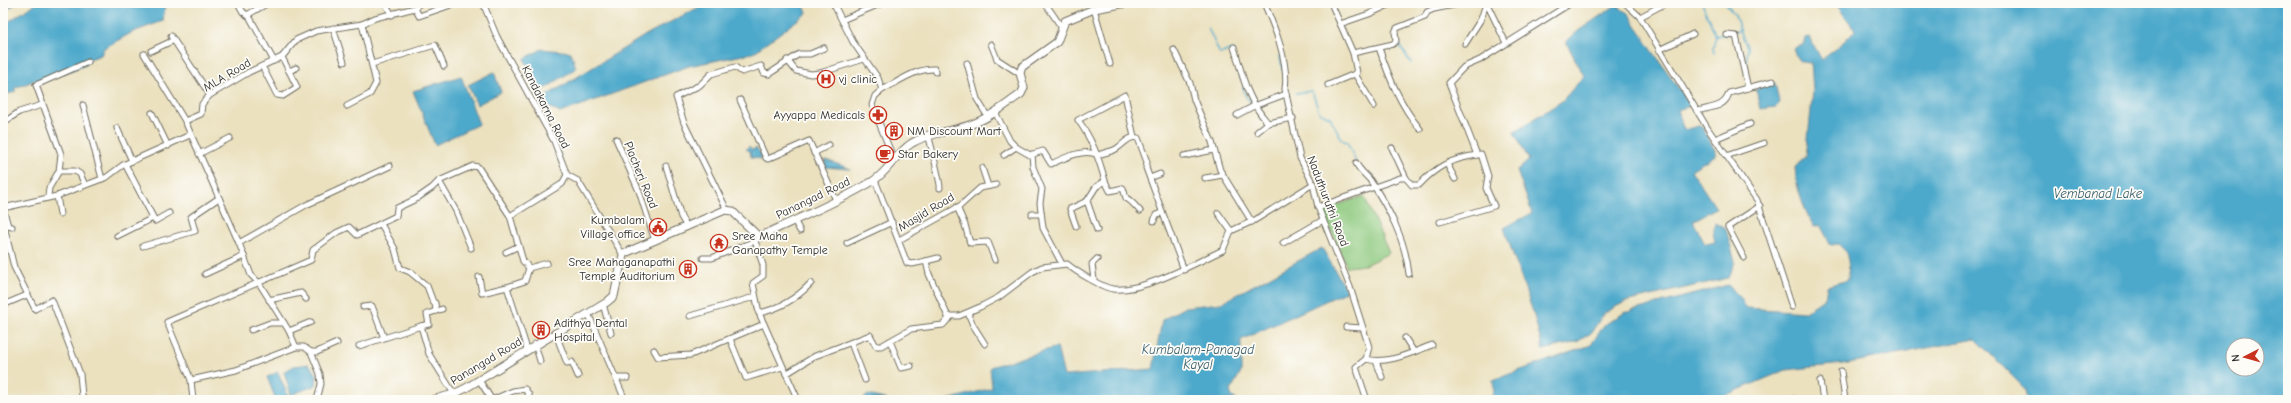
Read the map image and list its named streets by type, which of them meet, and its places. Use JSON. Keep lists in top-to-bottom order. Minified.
{"streets":{"main road":["Panangad Road"],"street":["MLA Road","Kandakarna Road","Placheri Road","Naduthuruthi Road","Masjid Road"]},"crossings":[["Kandakarna Road","Panangad Road"]],"water":["Vembanad Lake","Kumbalam-Panagad Kayal"],"places":{"hospital":["vj clinic"],"pharmacy":["Ayyappa Medicals"],"building":["NM Discount Mart","Sree Mahaganapathi Temple Auditorium","Adithya Dental Hospital"],"cafe":["Star Bakery"],"public building":["Kumbalam Village office"],"temple":["Sree Maha Ganapathy Temple"]},"north":"left"}
